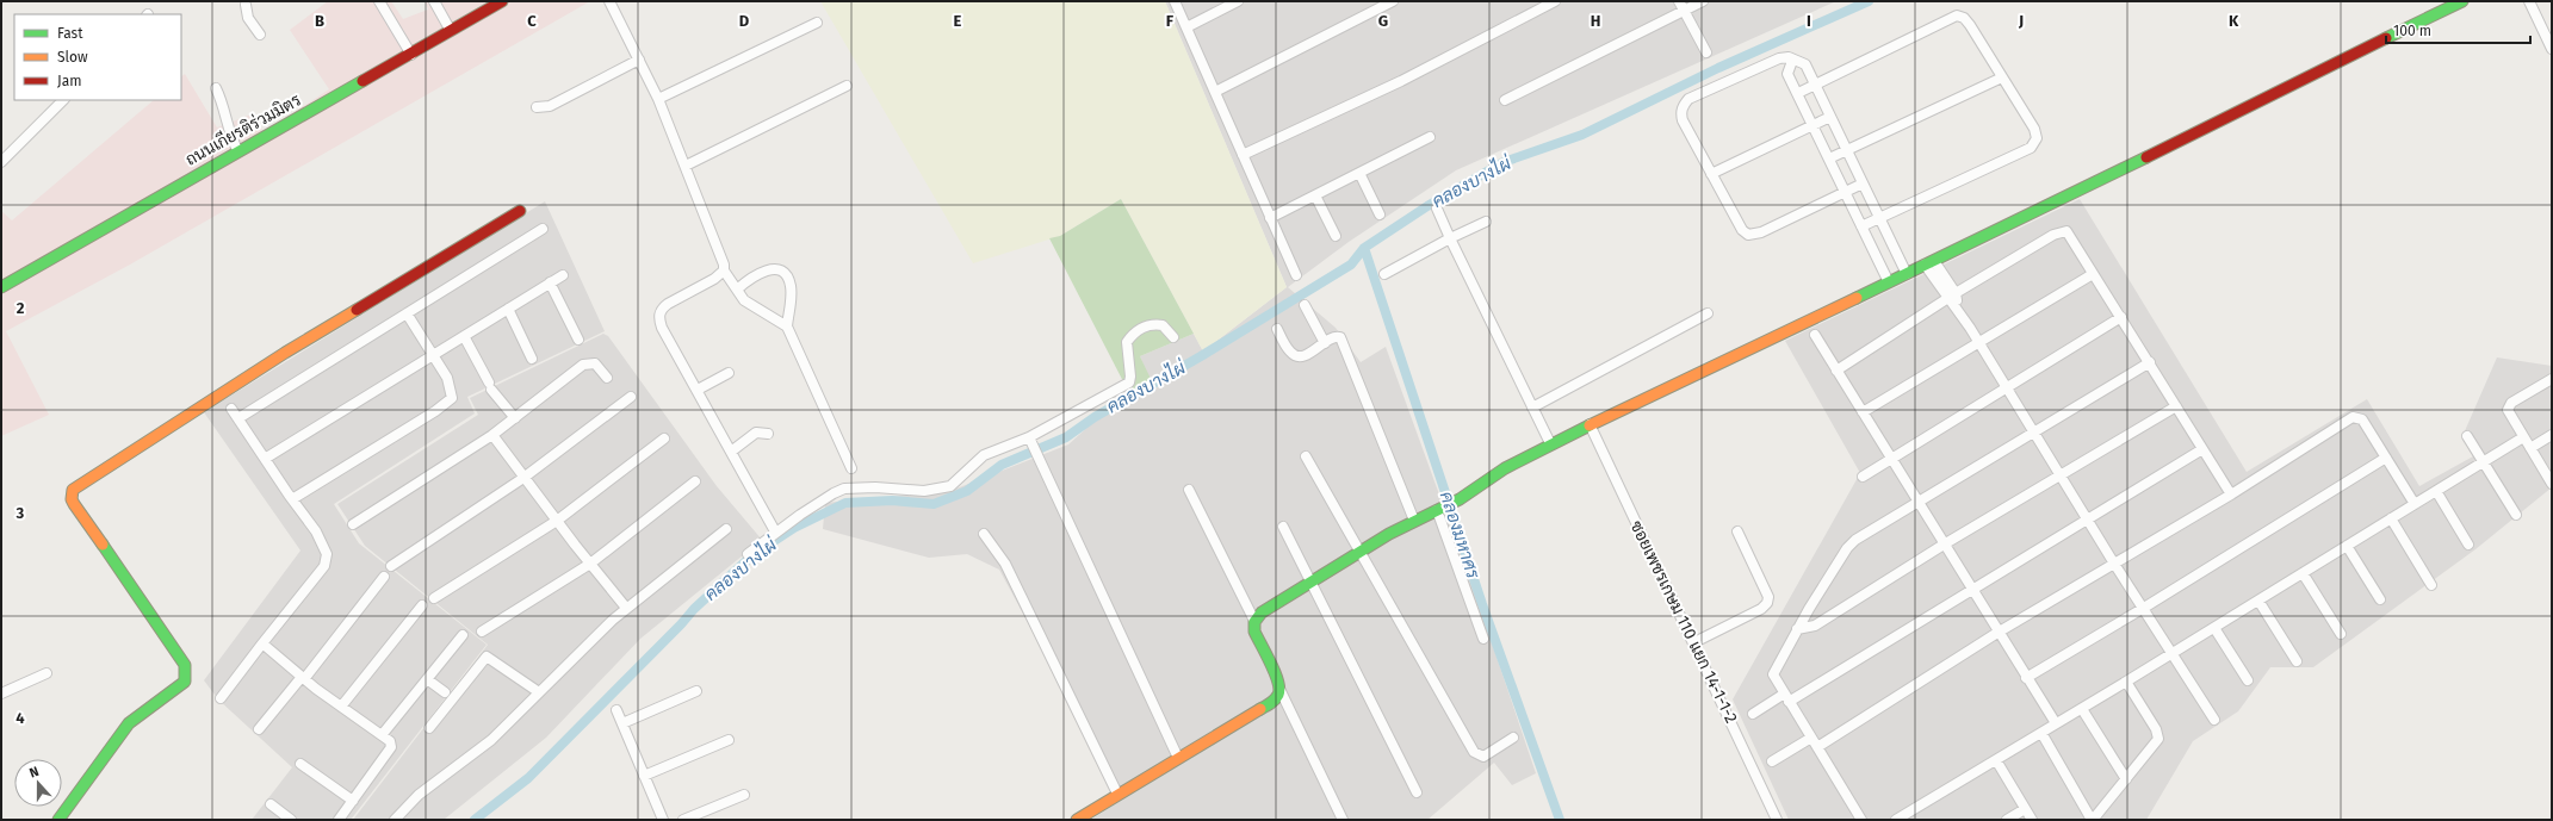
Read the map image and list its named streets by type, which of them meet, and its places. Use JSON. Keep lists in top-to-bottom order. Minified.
{"streets":{"street":["ถนนเกียรติร่วมมิตร","ซอยเพชรเกษม 110 แยก 14-1-1-2"]},"water":["คลองบางไผ่","คลองมหาศร"],"legend":["Fast","Slow","Jam"],"scale_bar":"100 m","north":"top","grid":{"columns":["B","C","D","E","F","G","H","I","J","K"],"rows":["2","3","4"]}}
